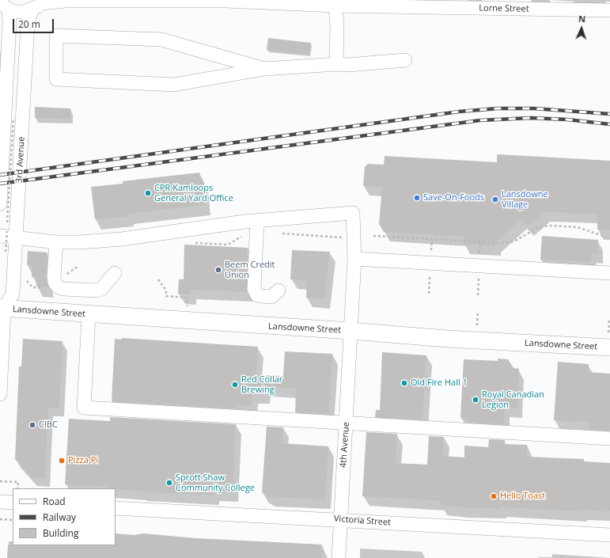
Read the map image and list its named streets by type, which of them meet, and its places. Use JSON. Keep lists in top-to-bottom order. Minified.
{"streets":{"main road":["Lansdowne Street"],"street":["Lorne Street","3rd Avenue","4th Avenue","Victoria Street"]},"crossings":[["Lorne Street","3rd Avenue"],["3rd Avenue","Lansdowne Street"],["Lansdowne Street","4th Avenue"],["4th Avenue","Victoria Street"]],"places":["CPR Kamloops General Yard Office","Save-On-Foods","Lansdowne Village","Beem Credit Union","Old Fire Hall 1","Red Collar Brewing","Royal Canadian Legion","CIBC","Pizza Pi","Sprott Shaw Community College","Hello Toast"],"legend":["Road","Railway","Building"],"scale_bar":"20 m","north":"top"}
